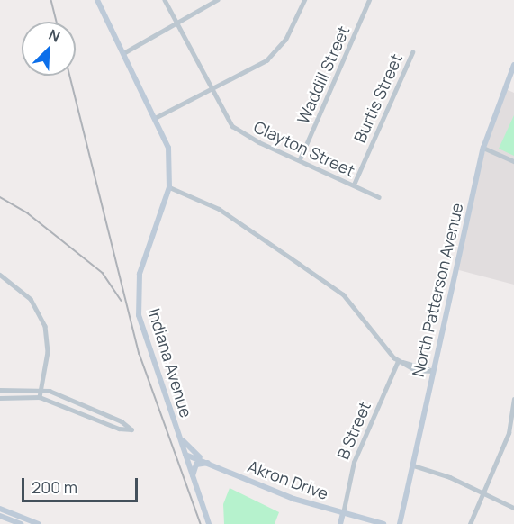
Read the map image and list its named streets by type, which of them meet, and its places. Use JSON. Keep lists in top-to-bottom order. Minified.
{"streets":{"main road":["North Patterson Avenue","Indiana Avenue","Akron Drive"],"street":["Waddill Street","Burtis Street","Clayton Street","B Street"]},"crossings":[["Waddill Street","Clayton Street"],["Burtis Street","Clayton Street"],["Indiana Avenue","Akron Drive"],["B Street","Akron Drive"]],"scale_bar":"200 m","north":"top right"}
